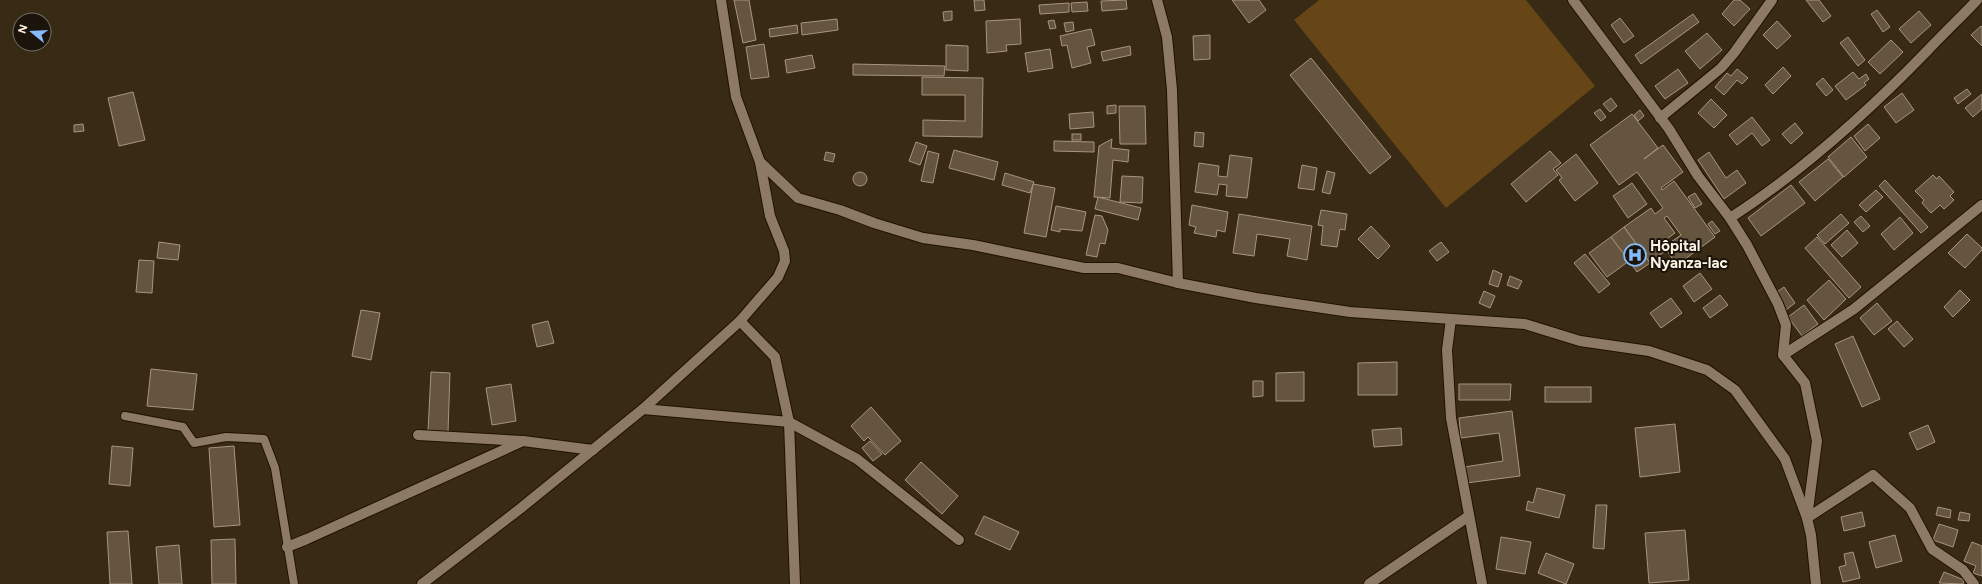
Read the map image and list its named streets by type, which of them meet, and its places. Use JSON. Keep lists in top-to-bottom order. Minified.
{"places":{"hospital":["Hôpital Nyanza-lac"]},"north":"left"}
